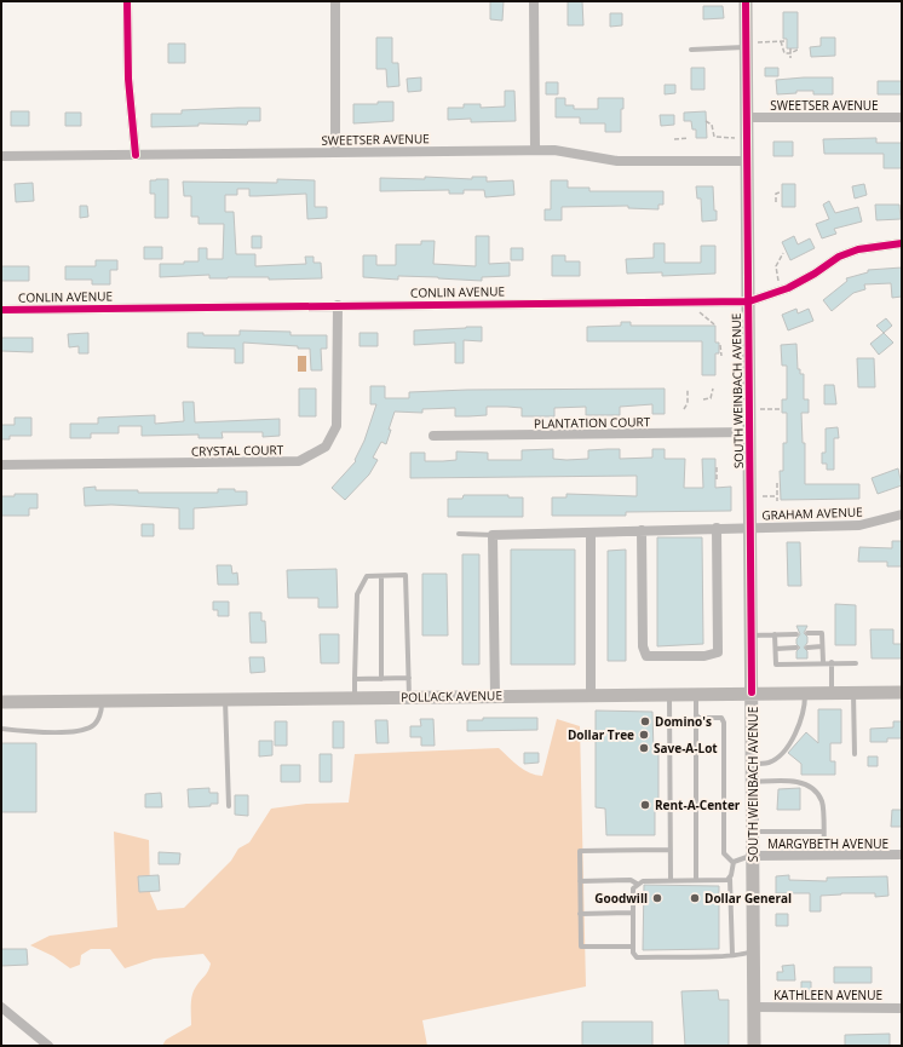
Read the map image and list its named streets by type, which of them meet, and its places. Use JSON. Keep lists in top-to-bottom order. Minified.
{"streets":{"street":["SWEETSER AVENUE","CONLIN AVENUE","SOUTH WEINBACH AVENUE","PLANTATION COURT","CRYSTAL COURT","GRAHAM AVENUE","POLLACK AVENUE","MARGYBETH AVENUE","KATHLEEN AVENUE"]},"crossings":[["SWEETSER AVENUE","SOUTH WEINBACH AVENUE"],["CONLIN AVENUE","SOUTH WEINBACH AVENUE"],["CONLIN AVENUE","CRYSTAL COURT"],["SOUTH WEINBACH AVENUE","PLANTATION COURT"],["SOUTH WEINBACH AVENUE","GRAHAM AVENUE"],["SOUTH WEINBACH AVENUE","POLLACK AVENUE"],["SOUTH WEINBACH AVENUE","MARGYBETH AVENUE"],["SOUTH WEINBACH AVENUE","KATHLEEN AVENUE"]],"places":["Domino's","Dollar Tree","Save-A-Lot","Rent-A-Center","Goodwill","Dollar General"]}
